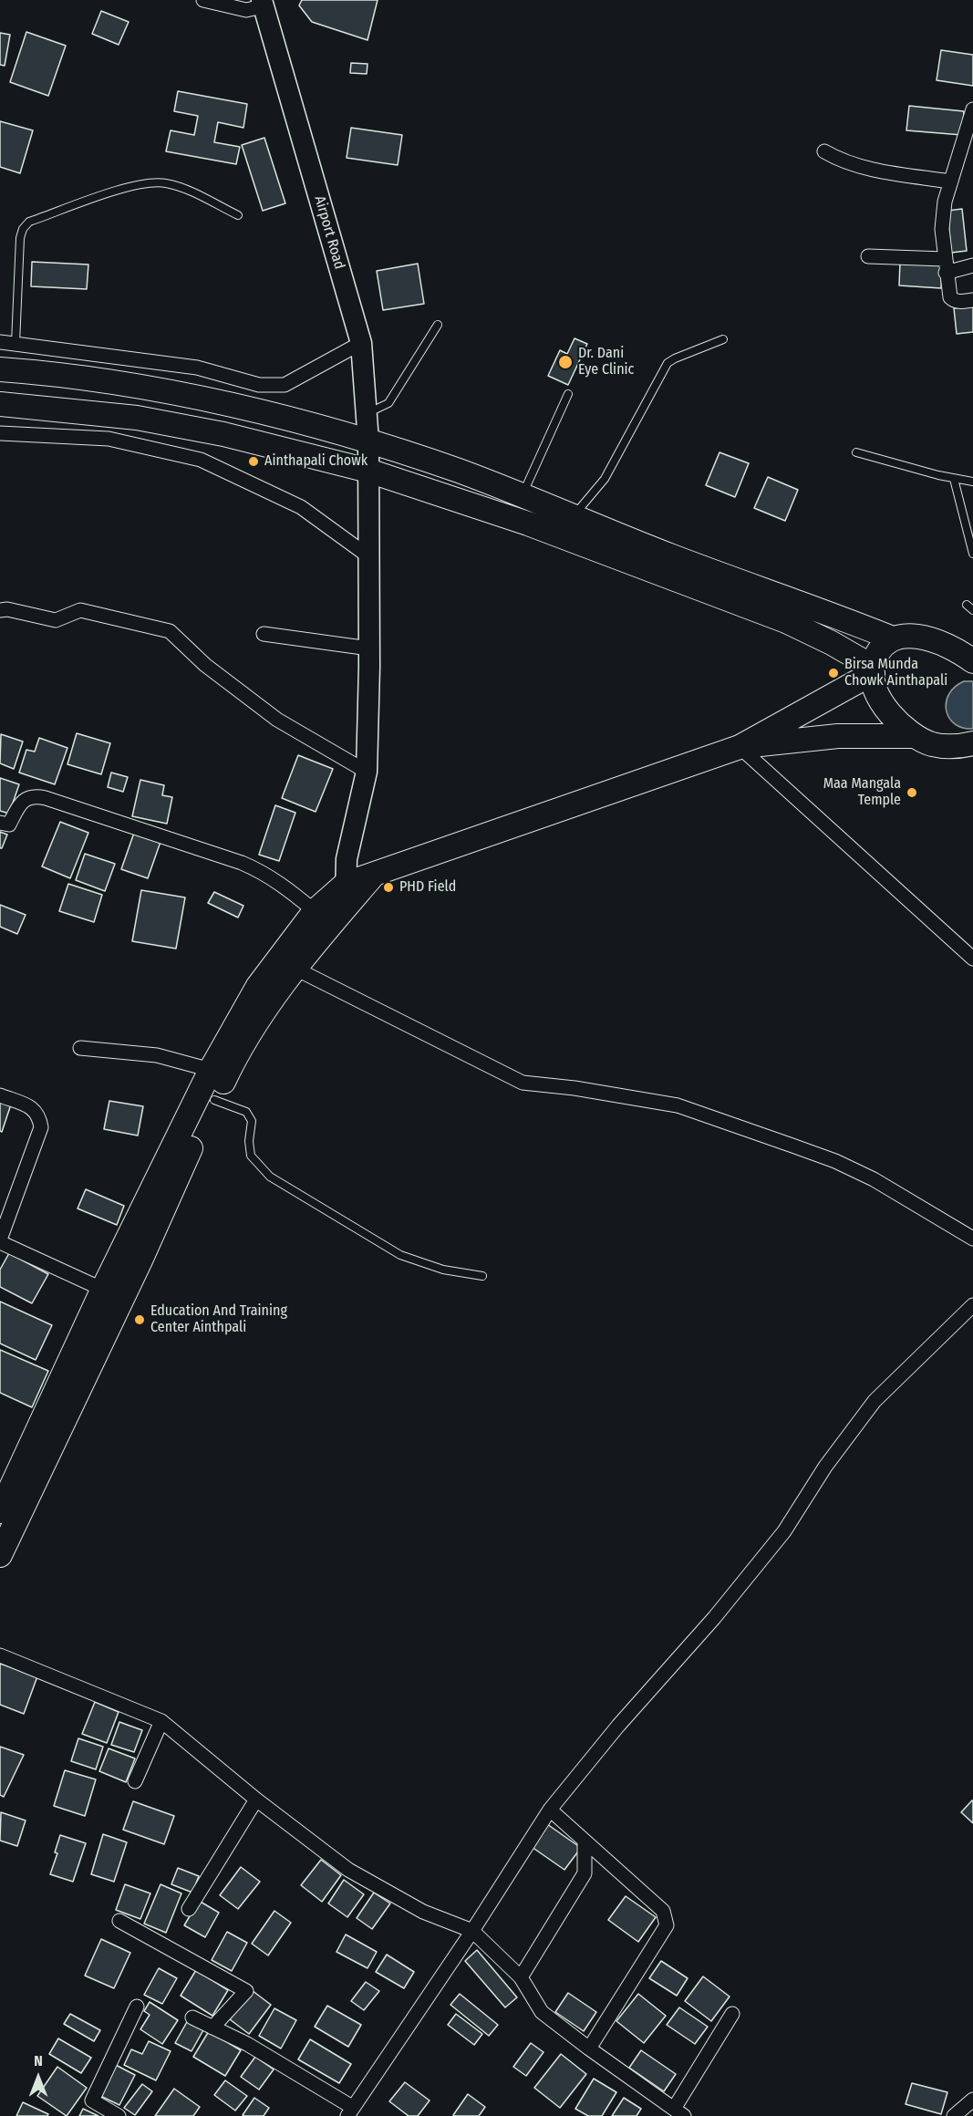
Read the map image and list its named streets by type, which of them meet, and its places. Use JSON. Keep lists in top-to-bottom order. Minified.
{"streets":{"main road":["Airport Road"]},"places":["Dr. Dani Eye Clinic","Ainthapali Chowk","Birsa Munda Chowk Ainthapali","Maa Mangala Temple","PHD Field","Education And Training Center Ainthpali"],"north":"top"}
